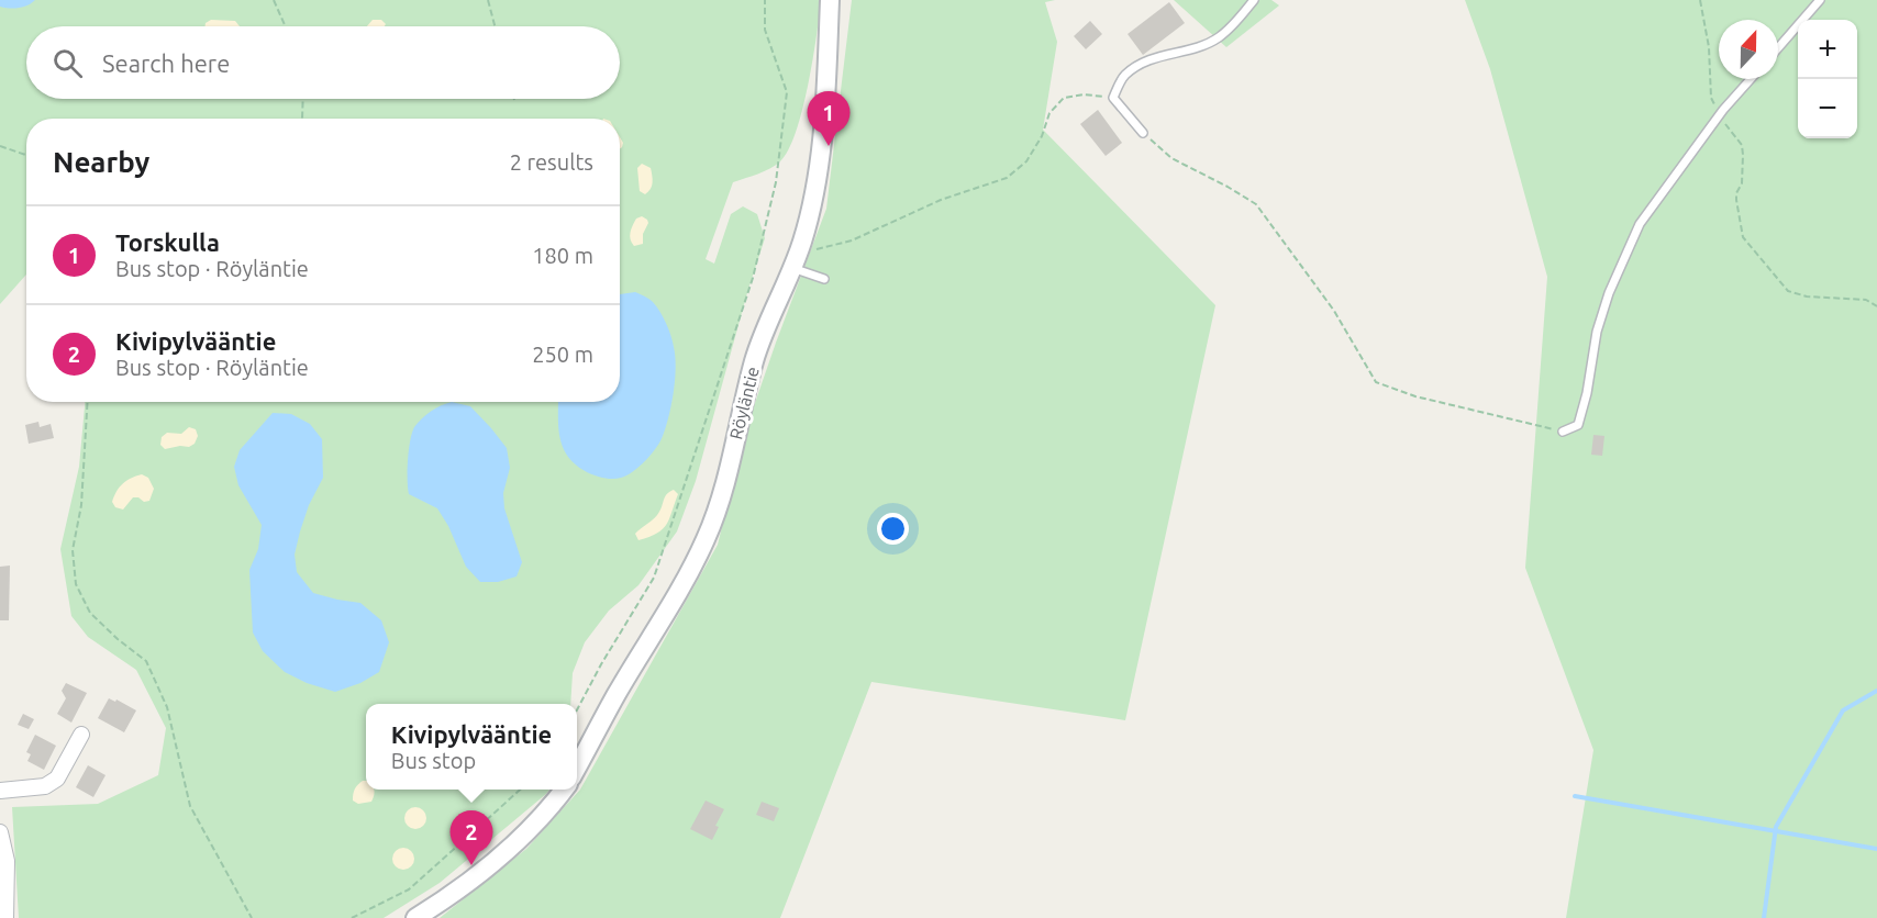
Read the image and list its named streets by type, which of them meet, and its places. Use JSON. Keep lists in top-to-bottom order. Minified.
{"streets":{"street":["Röyläntie"]},"north":"top","page":{"map_buttons":["+","−"],"search":"Search here","pins":["1","2"],"heading":["Nearby","2 results"],"list":[{"mark":"1","name":"Torskulla","note":"Bus stop · Röyläntie","value":"180 m"},{"mark":"2","name":"Kivipylvääntie","note":"Bus stop · Röyläntie","value":"250 m"}],"popup":["Kivipylvääntie","Bus stop"]}}
